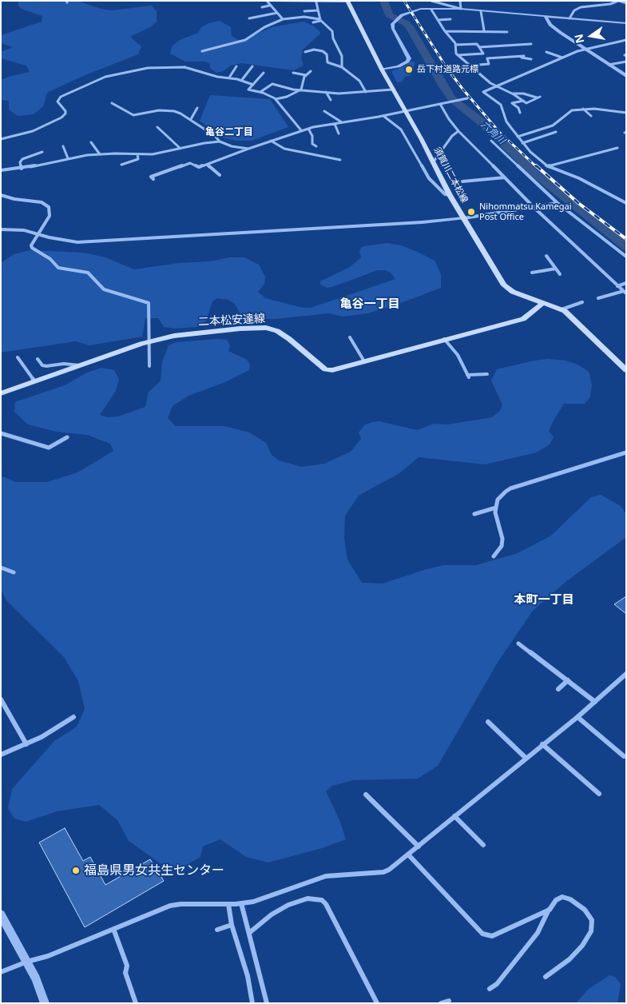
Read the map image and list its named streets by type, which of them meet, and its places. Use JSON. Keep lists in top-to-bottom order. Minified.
{"streets":{"main road":["須賀川二本松線","二本松安達線"]},"crossings":[["須賀川二本松線","二本松安達線"]],"districts":["亀谷二丁目","亀谷一丁目","本町一丁目"],"water":["六角川"],"places":["岳下村道路元標","Nihommatsu Kamegai Post Office","福島県男女共生センター"],"north":"left"}
